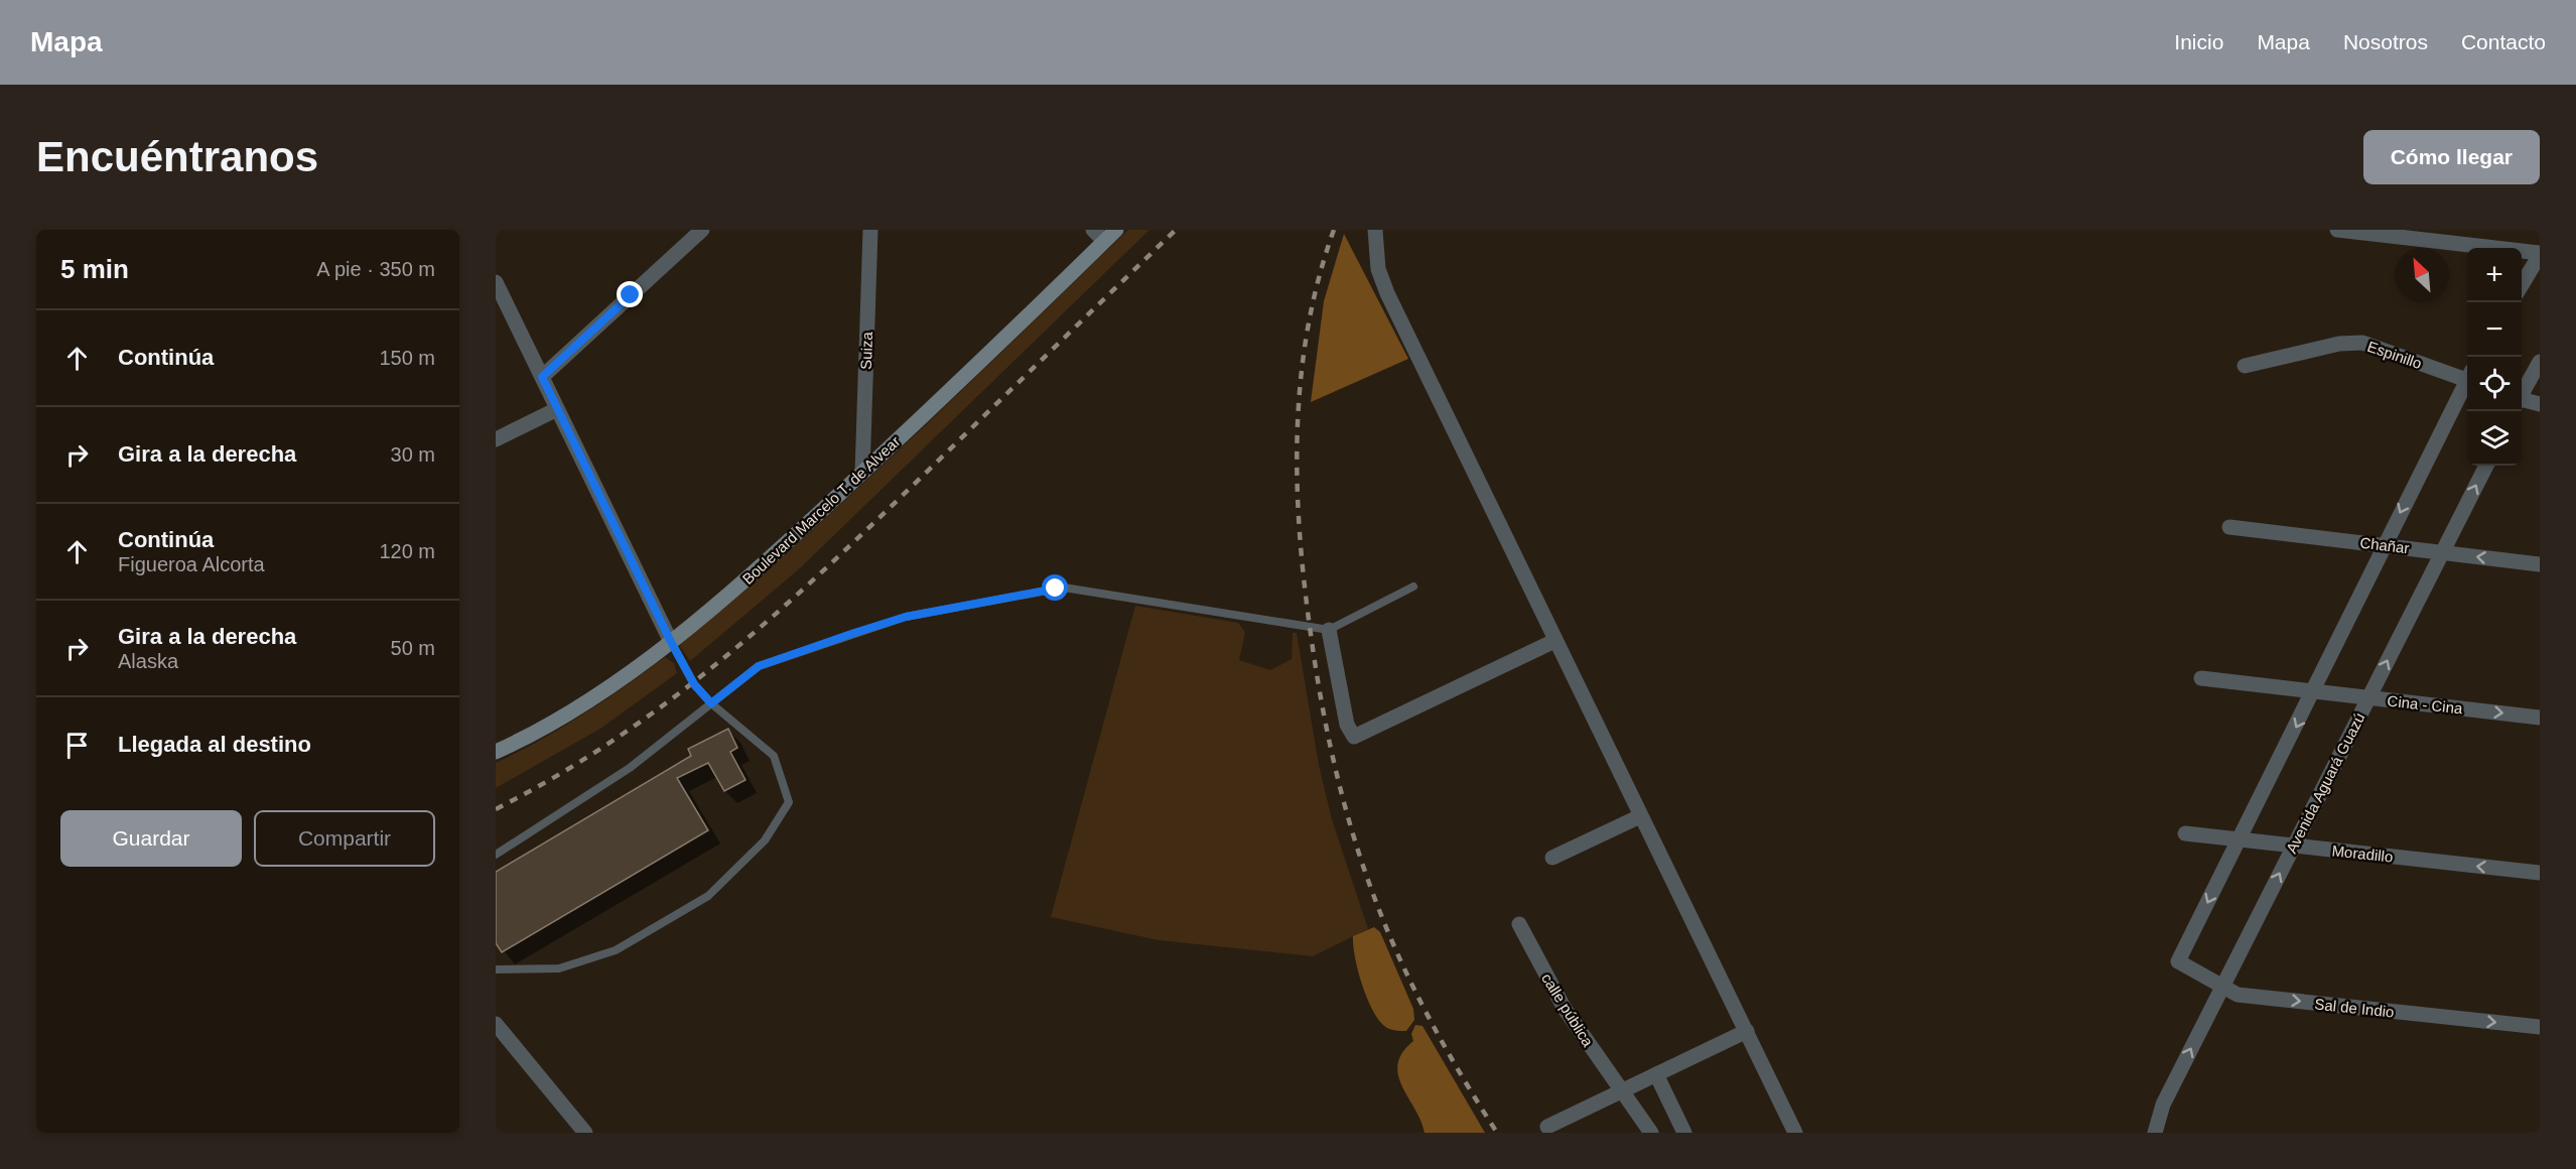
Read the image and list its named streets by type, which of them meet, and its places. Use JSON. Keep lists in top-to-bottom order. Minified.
{"streets":{"main road":["Boulevard Marcelo T. de Alvear"],"street":["Suiza","Espinillo","Chañar","Cina - Cina","Avenida Aguará Guazú","Moradillo","Sal de Indio","calle pública"]},"crossings":[["Suiza","Boulevard Marcelo T. de Alvear"],["Chañar","Avenida Aguará Guazú"],["Cina - Cina","Avenida Aguará Guazú"],["Avenida Aguará Guazú","Moradillo"],["Avenida Aguará Guazú","Sal de Indio"],["Moradillo","Sal de Indio"]],"one_way":["Cina - Cina","Moradillo"],"north":"top left","page":{"header":"Mapa","nav":["Inicio","Mapa","Nosotros","Contacto"],"buttons":["Cómo llegar",["Guardar","Compartir"]],"title":"Encuéntranos","heading":["5 min","A pie · 350 m"],"map_buttons":["+","−"],"list":[["Continúa","150 m"],["Gira a la derecha","30 m"],["Continúa","Figueroa Alcorta","120 m"],["Gira a la derecha","Alaska","50 m"],"Llegada al destino"]}}
